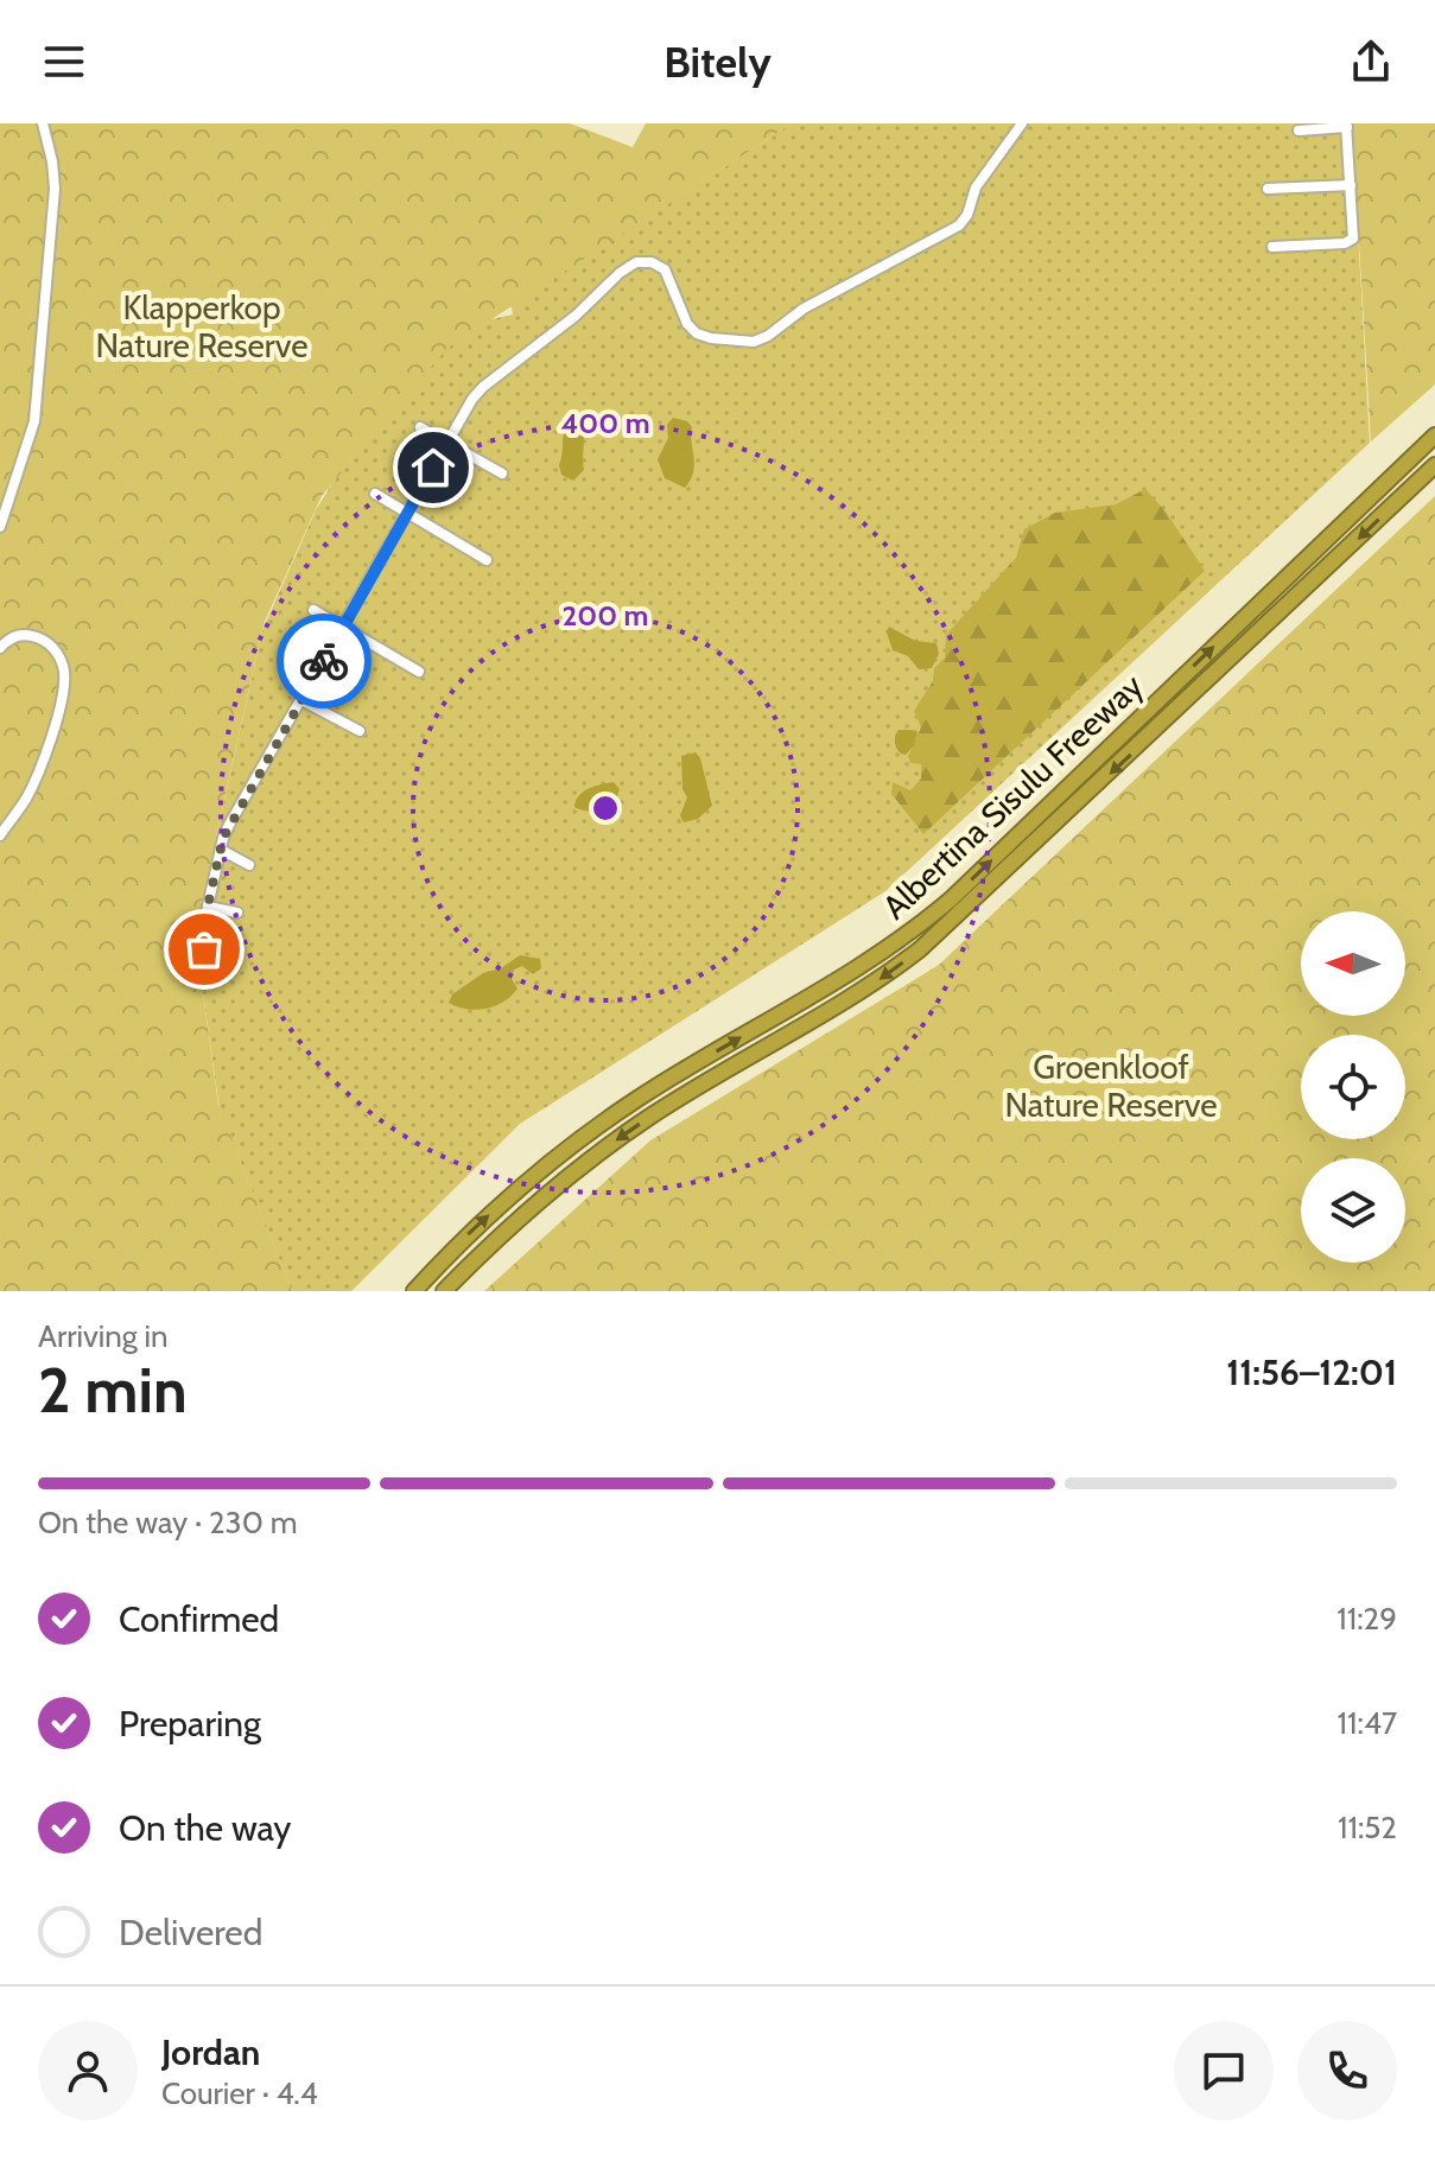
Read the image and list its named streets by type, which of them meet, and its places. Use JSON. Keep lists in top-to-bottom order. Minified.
{"streets":{"highway":["Albertina Sisulu Freeway"]},"parks":["Klapperkop Nature Reserve","Groenkloof Nature Reserve"],"north":"left","page":{"header":"Bitely","heading":["2 min","Arriving in","11:56–12:01"],"panel":["Jordan","Courier · 4.4"],"bar":"On the way · 230 m","list":[["Confirmed","11:29"],["Preparing","11:47"],["On the way","11:52"],"Delivered"]},"rings":["400 m","200 m"]}
